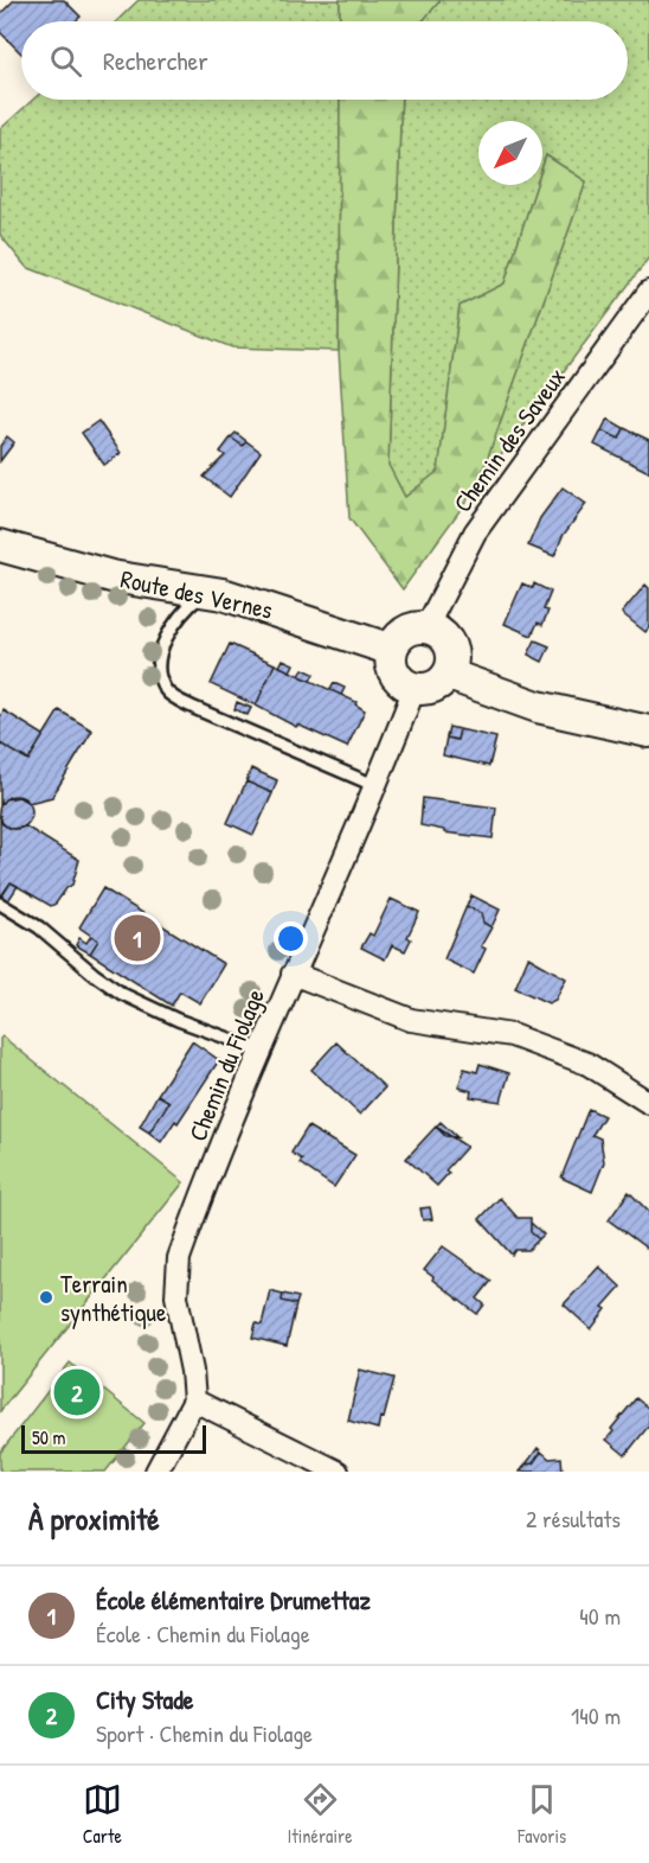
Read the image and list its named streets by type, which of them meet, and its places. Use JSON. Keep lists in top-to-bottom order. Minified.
{"streets":{"main road":["Route des Vernes"],"street":["Chemin des Saveux","Chemin du Fiolage"]},"crossings":[["Chemin des Saveux","Route des Vernes"],["Chemin des Saveux","Chemin du Fiolage"],["Route des Vernes","Chemin du Fiolage"]],"places":["Terrain synthétique"],"scale_bar":"50 m","north":"bottom left","page":{"search":"Rechercher","pins":["1","2"],"scale":"50 m","heading":["À proximité","2 résultats"],"list":[{"mark":"1","name":"École élémentaire Drumettaz","note":"École · Chemin du Fiolage","value":"40 m"},{"mark":"2","name":"City Stade","note":"Sport · Chemin du Fiolage","value":"140 m"}],"nav":["Carte","Itinéraire","Favoris"]}}
